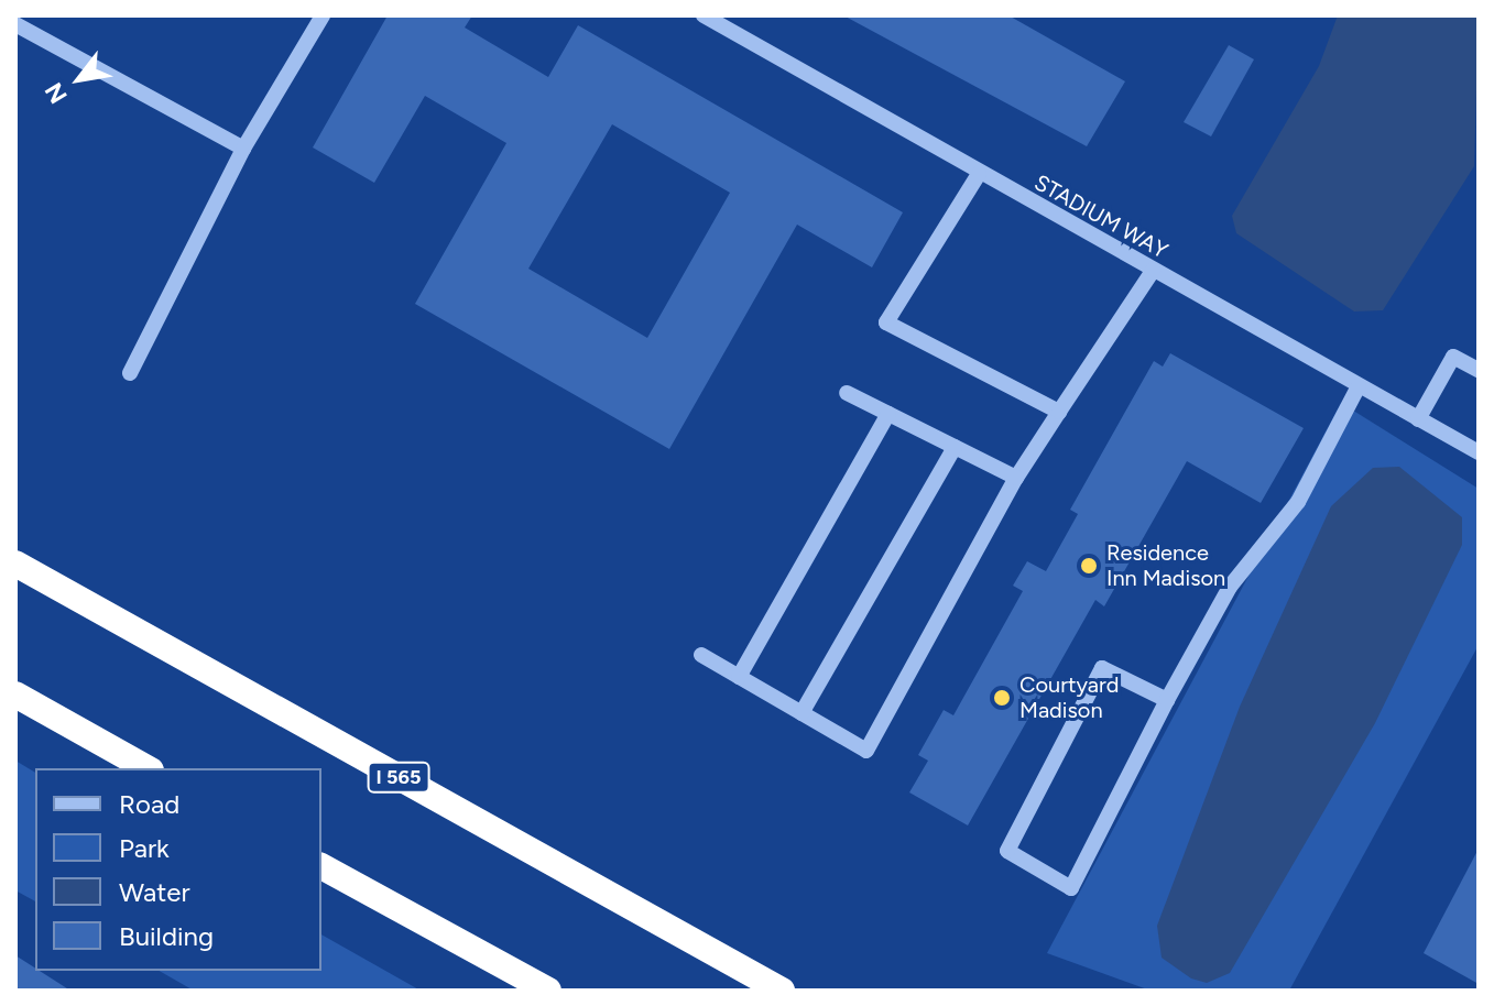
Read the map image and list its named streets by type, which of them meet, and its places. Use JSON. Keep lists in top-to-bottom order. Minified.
{"streets":{"highway":["I 565"],"street":["STADIUM WAY"]},"places":["Residence Inn Madison","Courtyard Madison"],"legend":["Road","Park","Water","Building"],"north":"bottom left"}
